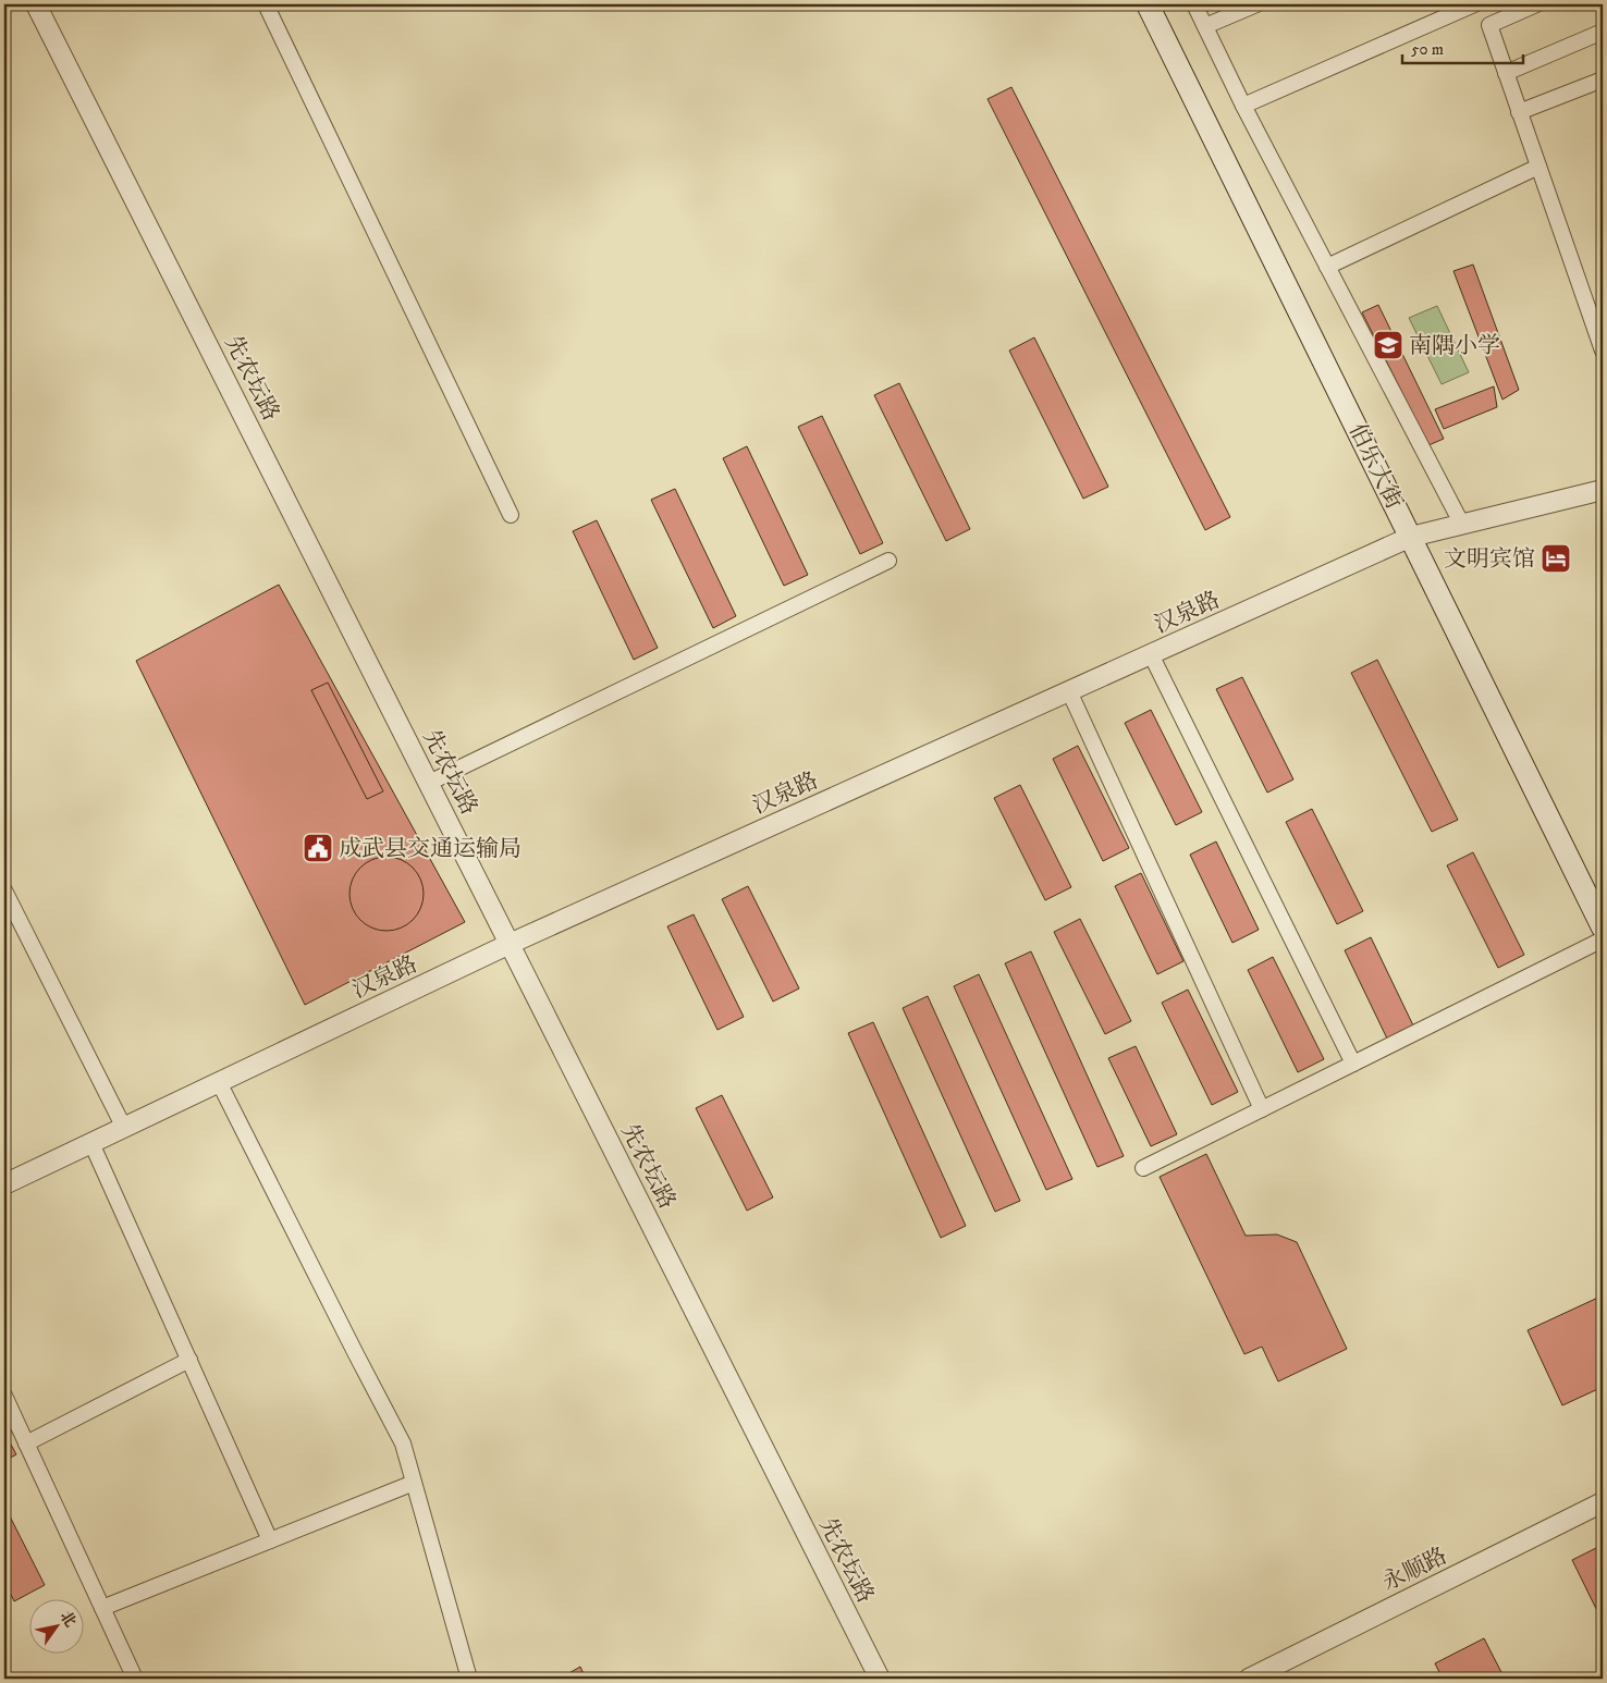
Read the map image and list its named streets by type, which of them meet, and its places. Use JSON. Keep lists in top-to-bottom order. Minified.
{"streets":{"main road":["伯乐大街"],"street":["先农坛路","汉泉路","永顺路"]},"crossings":[["先农坛路","汉泉路"],["伯乐大街","汉泉路"]],"places":{"school or university":["南隅小学"],"hotel":["文明宾馆"],"public building":["成武县交通运输局"]},"scale_bar":"50 m","north":"top right"}
